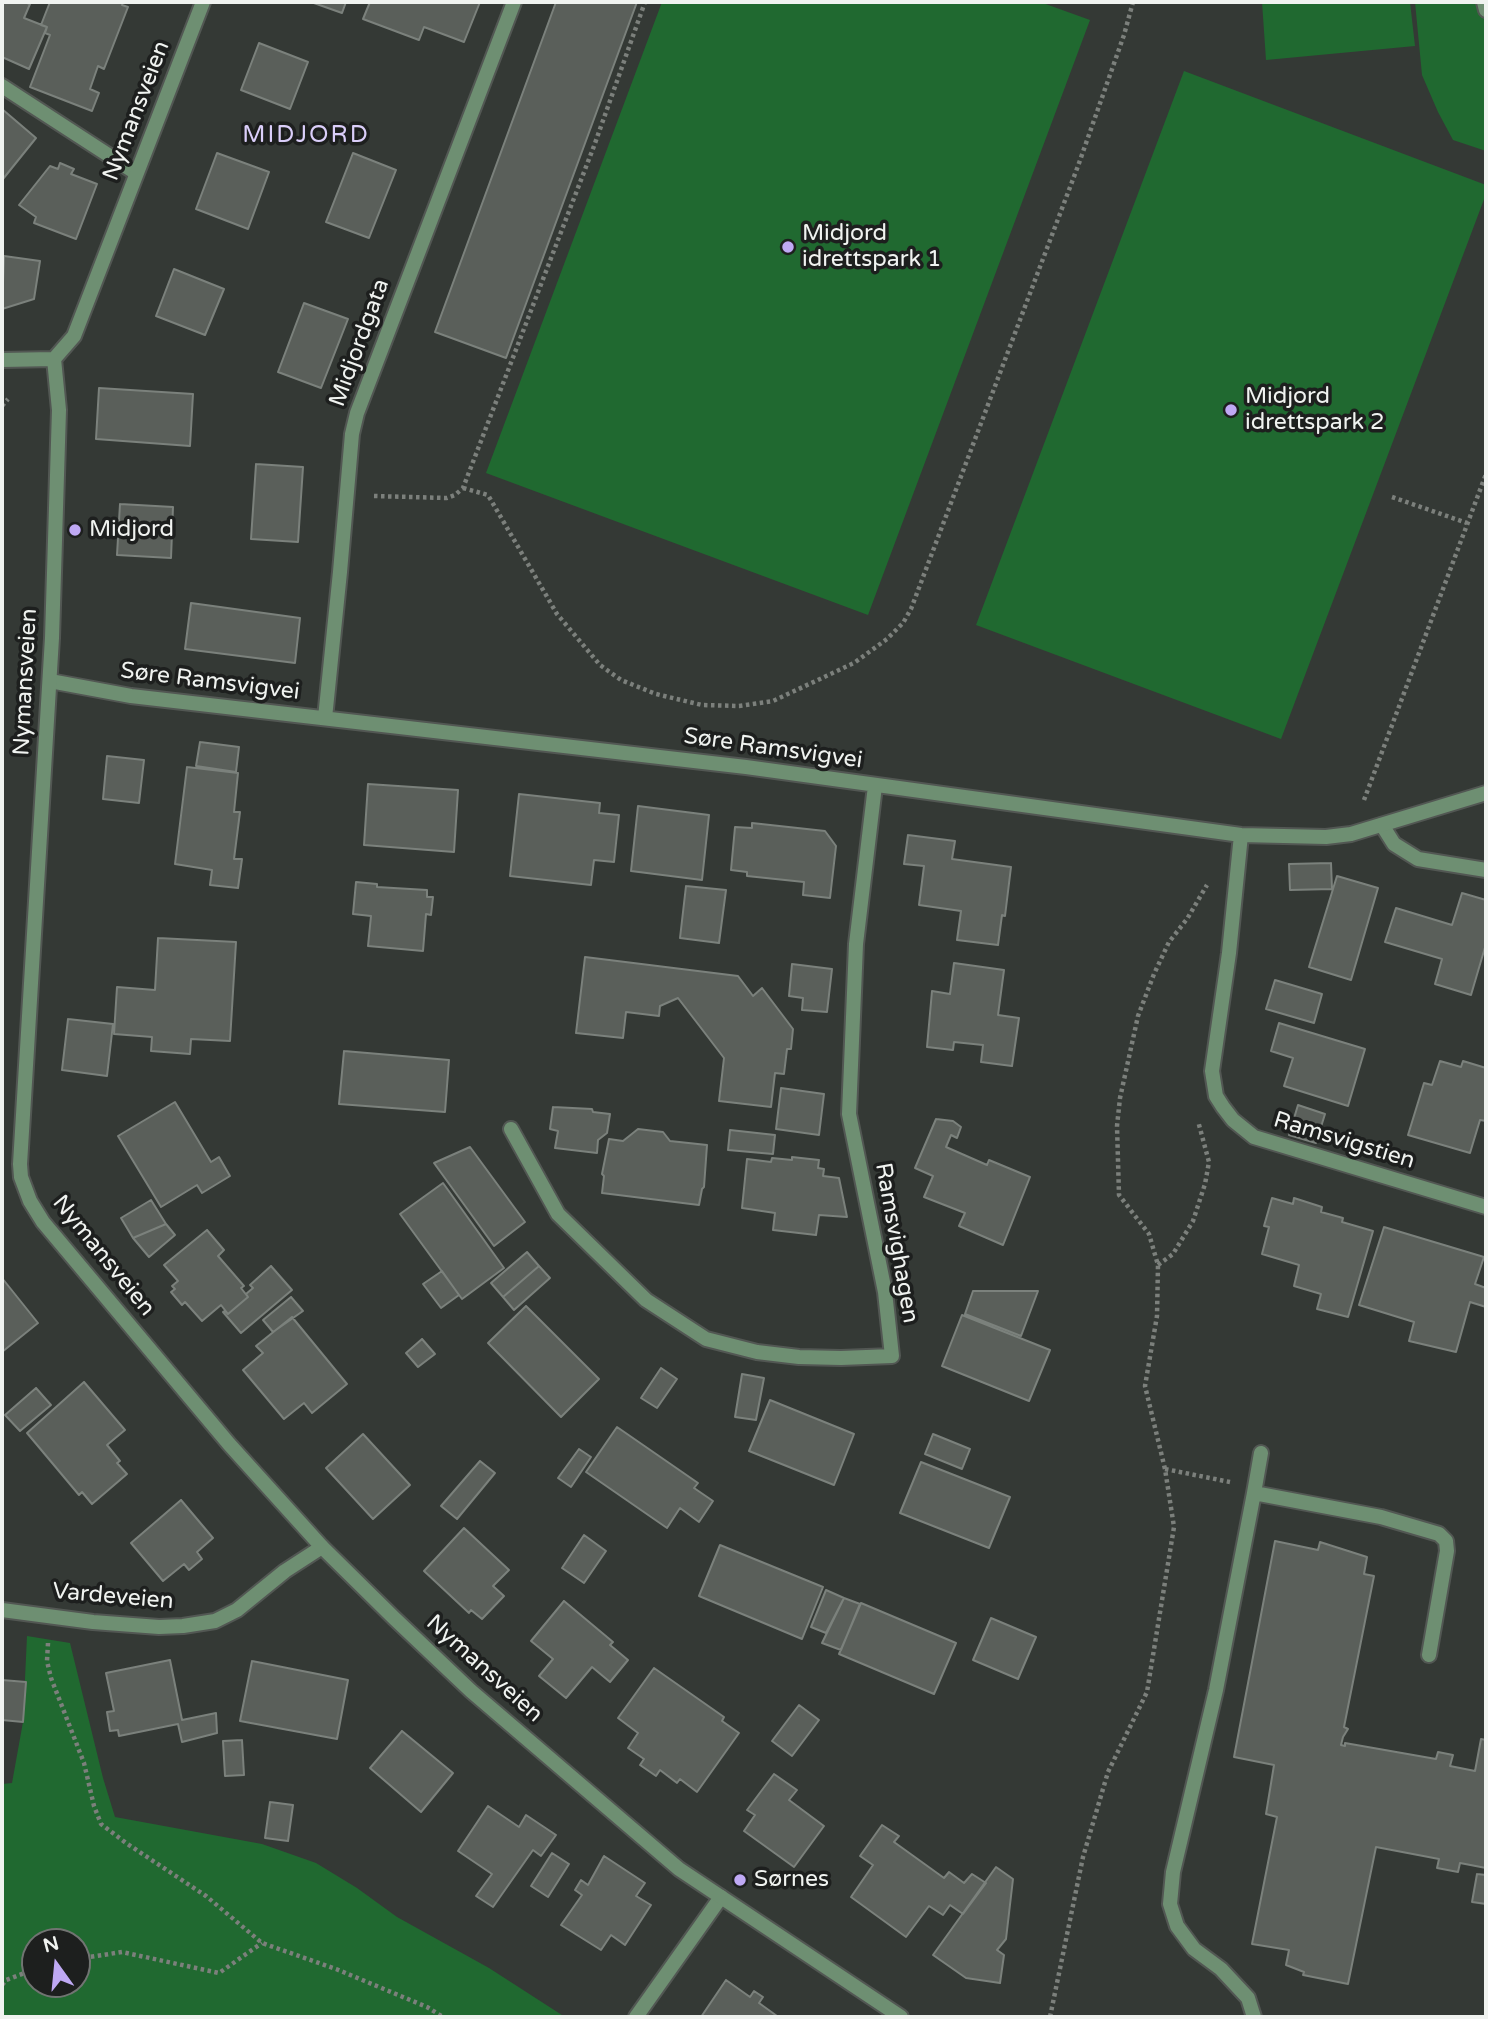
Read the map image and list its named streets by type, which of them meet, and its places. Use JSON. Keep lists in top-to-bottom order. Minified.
{"streets":{"street":["Nymansveien","Midjordgata","Søre Ramsvigvei","Ramsvigstien","Ramsvighagen","Vardeveien"]},"crossings":[["Nymansveien","Søre Ramsvigvei"],["Nymansveien","Vardeveien"],["Midjordgata","Søre Ramsvigvei"],["Søre Ramsvigvei","Ramsvigstien"],["Søre Ramsvigvei","Ramsvighagen"]],"districts":["MIDJORD"],"places":["Midjord idrettspark 1","Midjord idrettspark 2","Midjord","Sørnes"],"north":"top"}
